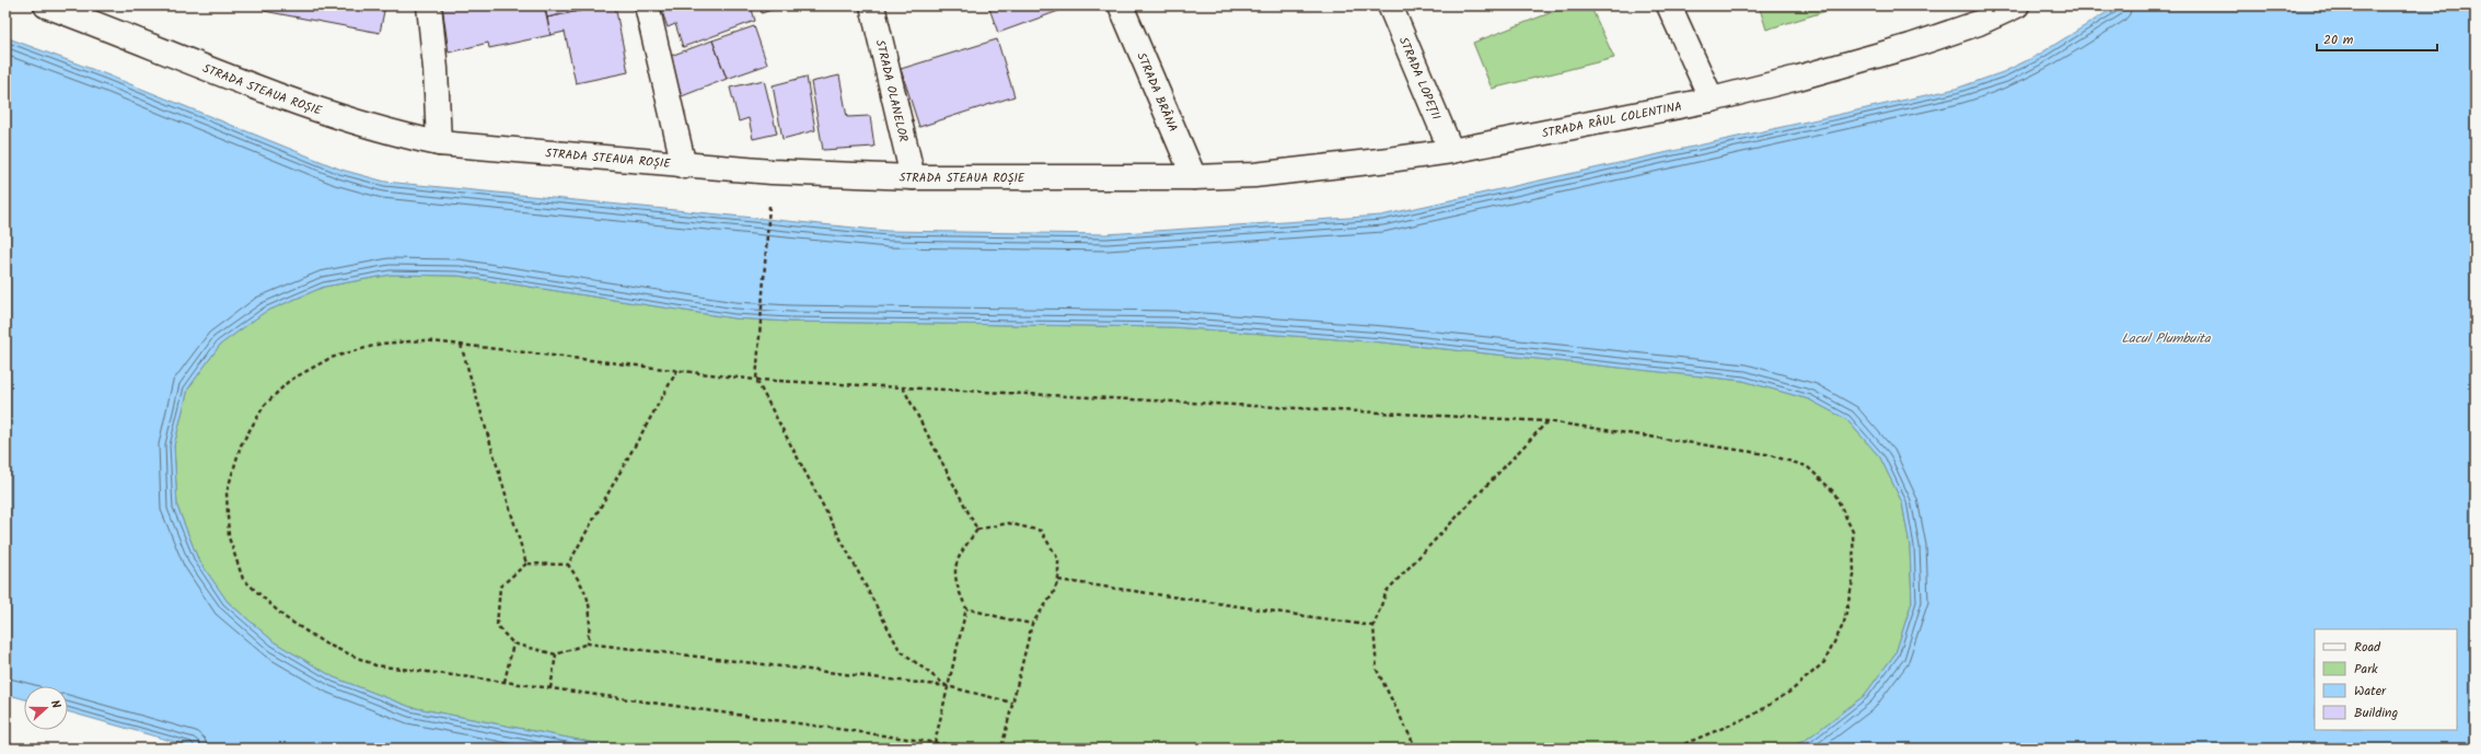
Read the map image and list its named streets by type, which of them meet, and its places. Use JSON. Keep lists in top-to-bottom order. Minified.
{"streets":{"street":["STRADA LOPEȚII","STRADA STEAUA ROȘIE","STRADA OLANELOR","STRADA BRÂNA","STRADA RÂUL COLENTINA"]},"crossings":[["STRADA LOPEȚII","STRADA RÂUL COLENTINA"],["STRADA STEAUA ROȘIE","STRADA OLANELOR"],["STRADA STEAUA ROȘIE","STRADA BRÂNA"],["STRADA STEAUA ROȘIE","STRADA RÂUL COLENTINA"],["STRADA BRÂNA","STRADA RÂUL COLENTINA"]],"water":["Lacul Plumbuita"],"legend":["Road","Park","Water","Building"],"scale_bar":"20 m","north":"right"}
